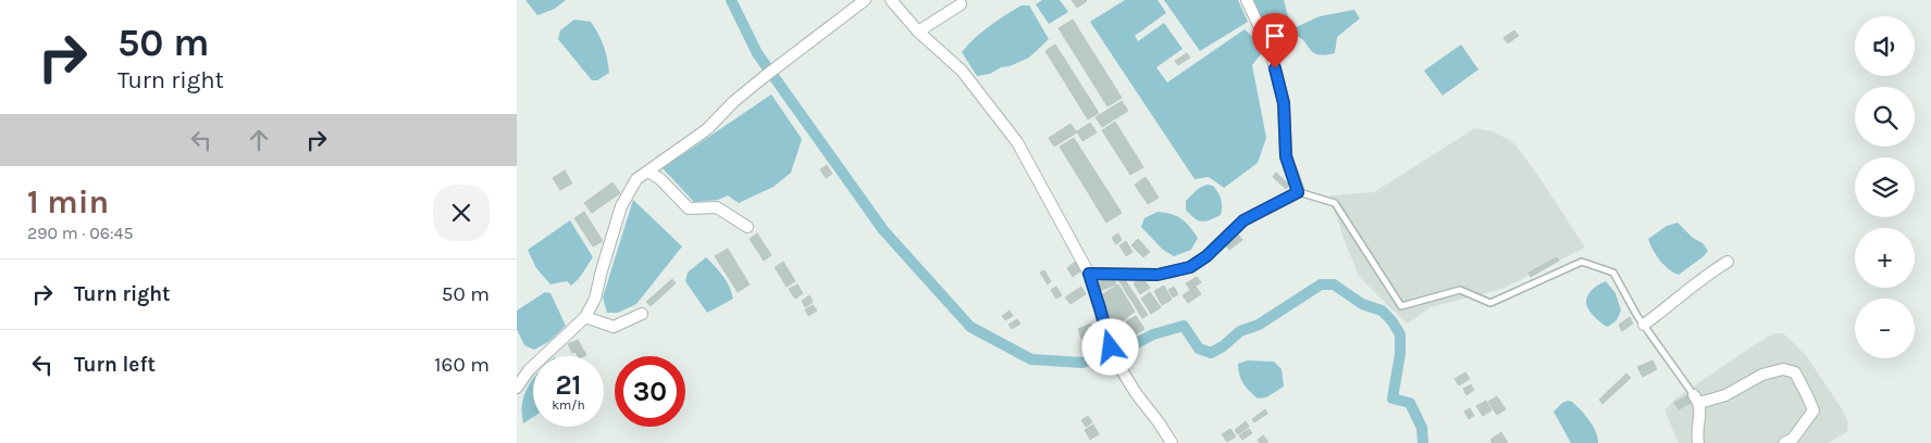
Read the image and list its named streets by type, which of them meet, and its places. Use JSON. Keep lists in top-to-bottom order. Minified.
{"page":{"turn":["50 m","Turn right"],"map_buttons":["+","−"],"heading":["1 min","290 m · 06:45"],"list":[{"name":"Turn right","value":"50 m"},{"name":"Turn left","value":"160 m"}],"speed":"21 km/h","limit":"30"}}
